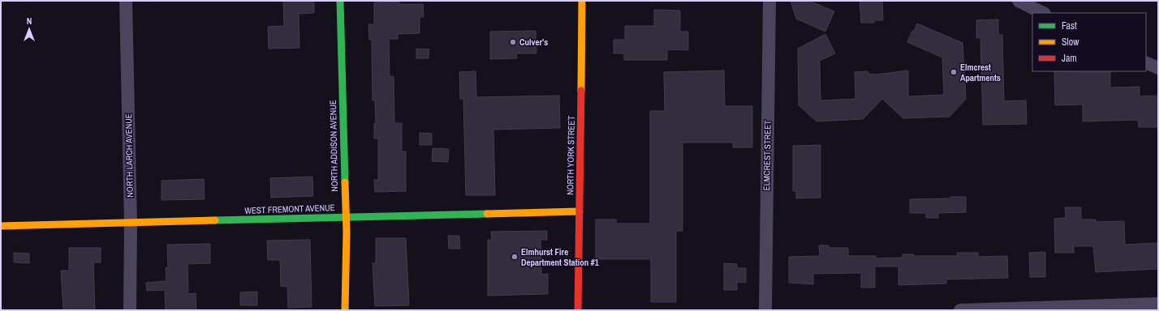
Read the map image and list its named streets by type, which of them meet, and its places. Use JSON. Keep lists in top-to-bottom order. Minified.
{"streets":{"street":["NORTH ADDISON AVENUE","NORTH LARCH AVENUE","NORTH YORK STREET","ELMCREST STREET","WEST FREMONT AVENUE"]},"crossings":[["NORTH ADDISON AVENUE","WEST FREMONT AVENUE"],["NORTH LARCH AVENUE","WEST FREMONT AVENUE"],["NORTH YORK STREET","WEST FREMONT AVENUE"]],"places":["Culver's","Elmcrest Apartments","Elmhurst Fire Department Station #1"],"legend":["Fast","Slow","Jam"],"north":"top"}
